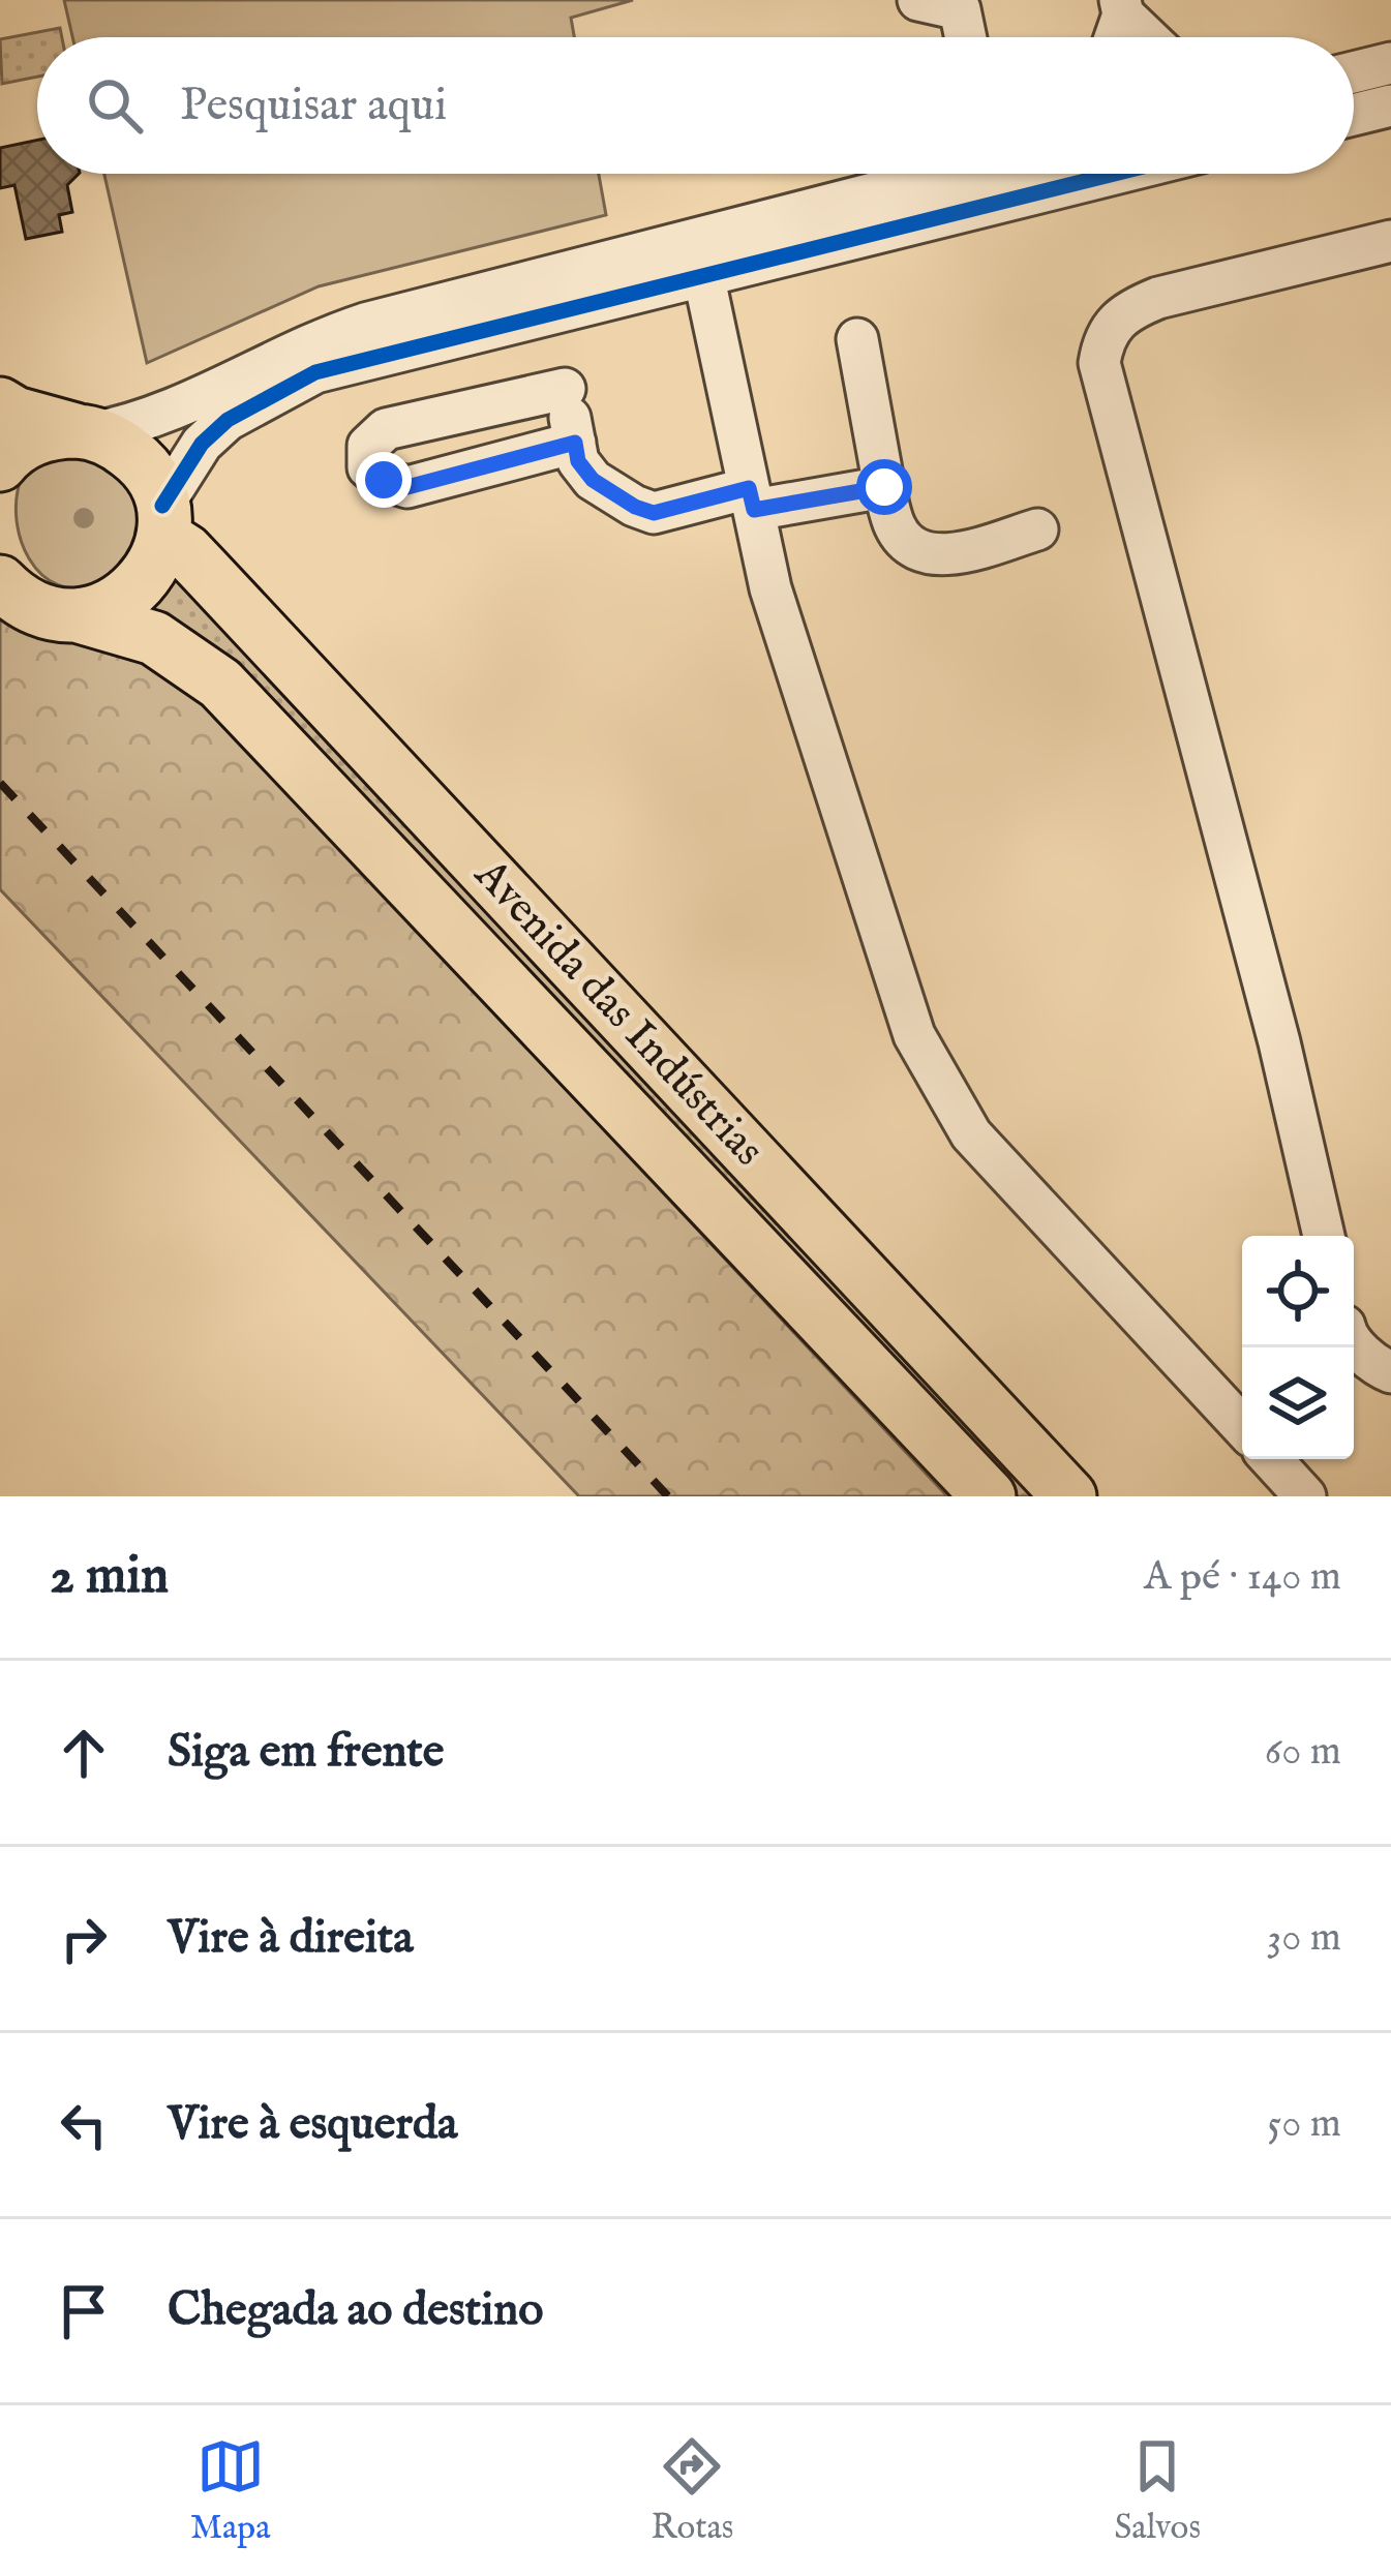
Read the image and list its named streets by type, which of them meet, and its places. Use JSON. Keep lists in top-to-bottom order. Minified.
{"streets":{"main road":["Avenida das Indústrias"]},"page":{"search":"Pesquisar aqui","heading":["2 min","A pé · 140 m"],"list":[["Siga em frente","60 m"],["Vire à direita","30 m"],["Vire à esquerda","50 m"],"Chegada ao destino"],"nav":["Mapa","Rotas","Salvos"]}}
